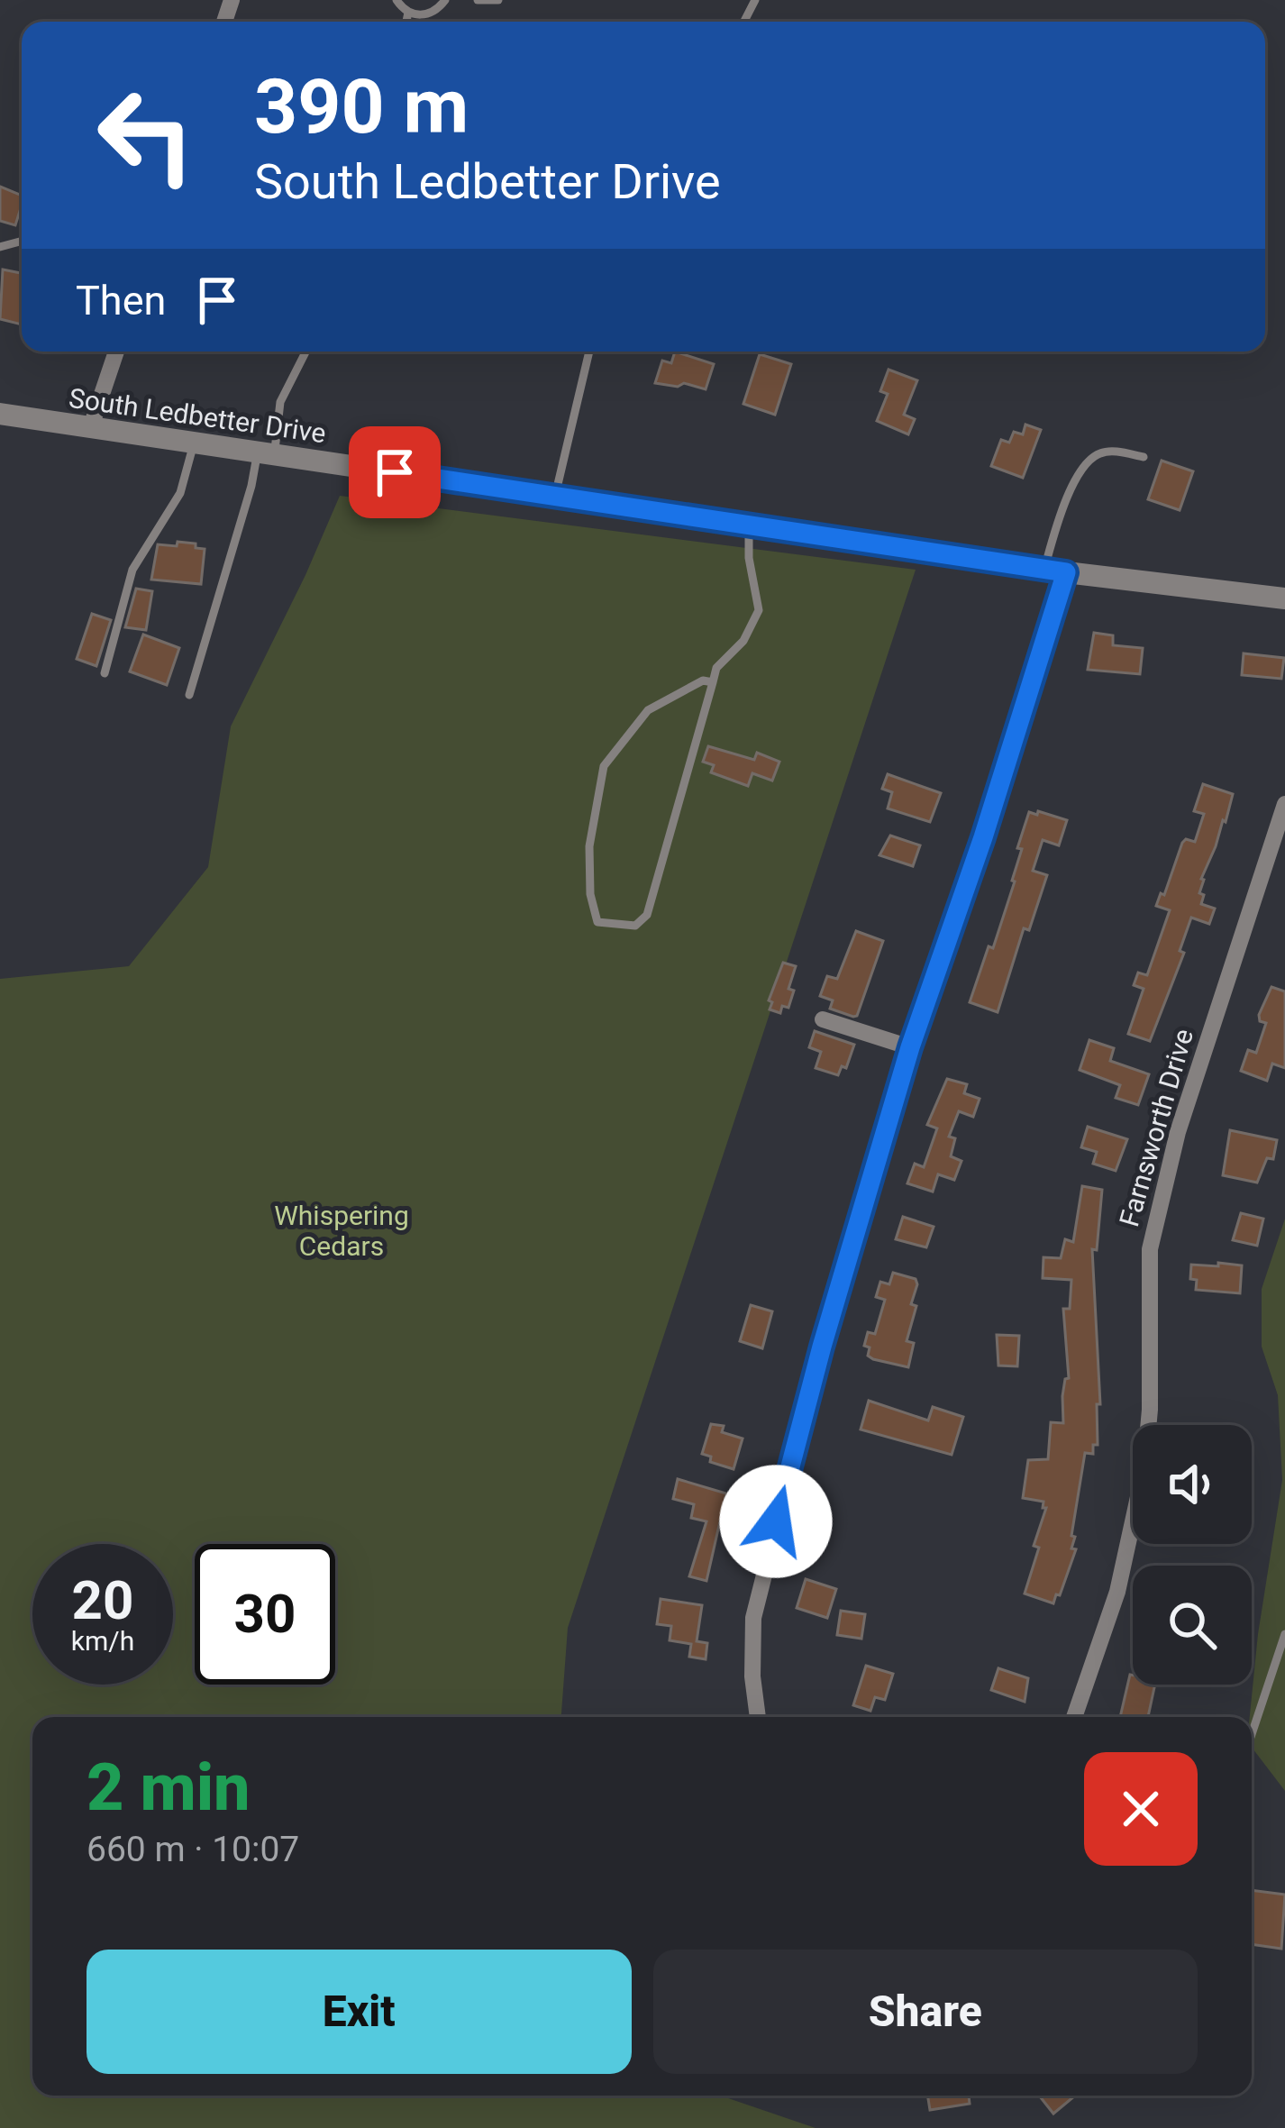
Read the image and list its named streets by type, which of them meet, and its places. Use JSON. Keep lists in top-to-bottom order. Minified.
{"streets":{"street":["South Ledbetter Drive","Farnsworth Drive"]},"parks":["Whispering Cedars"],"page":{"turn":["390 m","South Ledbetter Drive"],"then":"Then","speed":"20 km/h","limit":"30","heading":["2 min","660 m · 10:07"],"buttons":["Exit","Share"]}}
